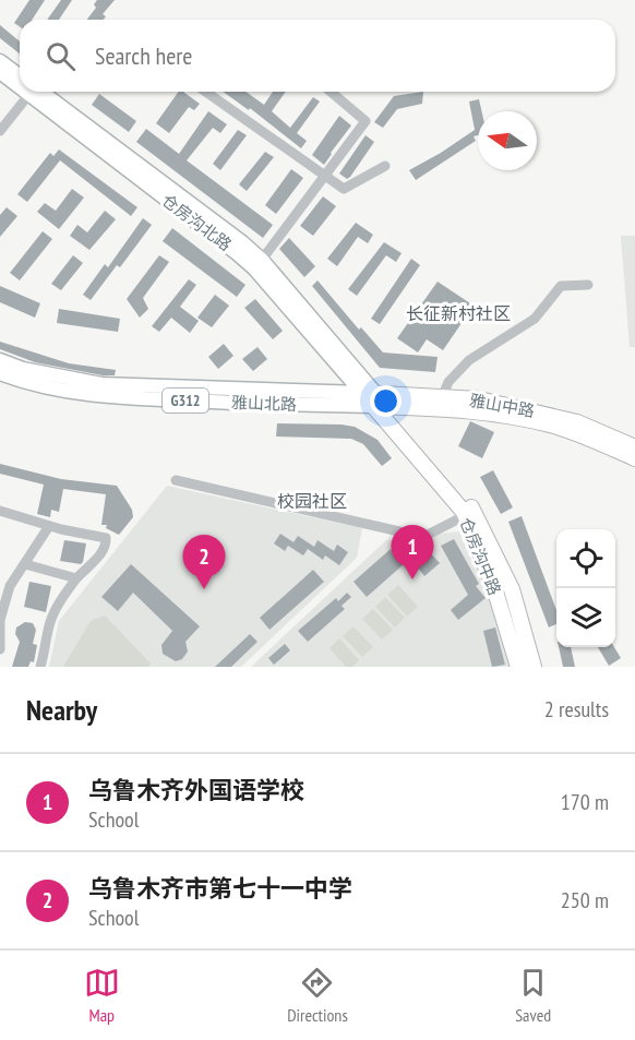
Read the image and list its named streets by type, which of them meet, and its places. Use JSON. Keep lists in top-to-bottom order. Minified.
{"streets":{"highway":["G312","雅山中路","仓房沟中路"],"main road":["仓房沟北路","雅山北路"]},"crossings":[["仓房沟北路","雅山北路"],["仓房沟北路","雅山中路"],["仓房沟北路","仓房沟中路"],["雅山北路","雅山中路"],["雅山北路","仓房沟中路"],["雅山中路","仓房沟中路"]],"districts":["长征新村社区","校园社区"],"north":"left","page":{"search":"Search here","pins":["1","2"],"heading":["Nearby","2 results"],"list":[{"mark":"1","name":"乌鲁木齐外国语学校","note":"School","value":"170 m"},{"mark":"2","name":"乌鲁木齐市第七十一中学","note":"School","value":"250 m"}],"nav":["Map","Directions","Saved"]}}
